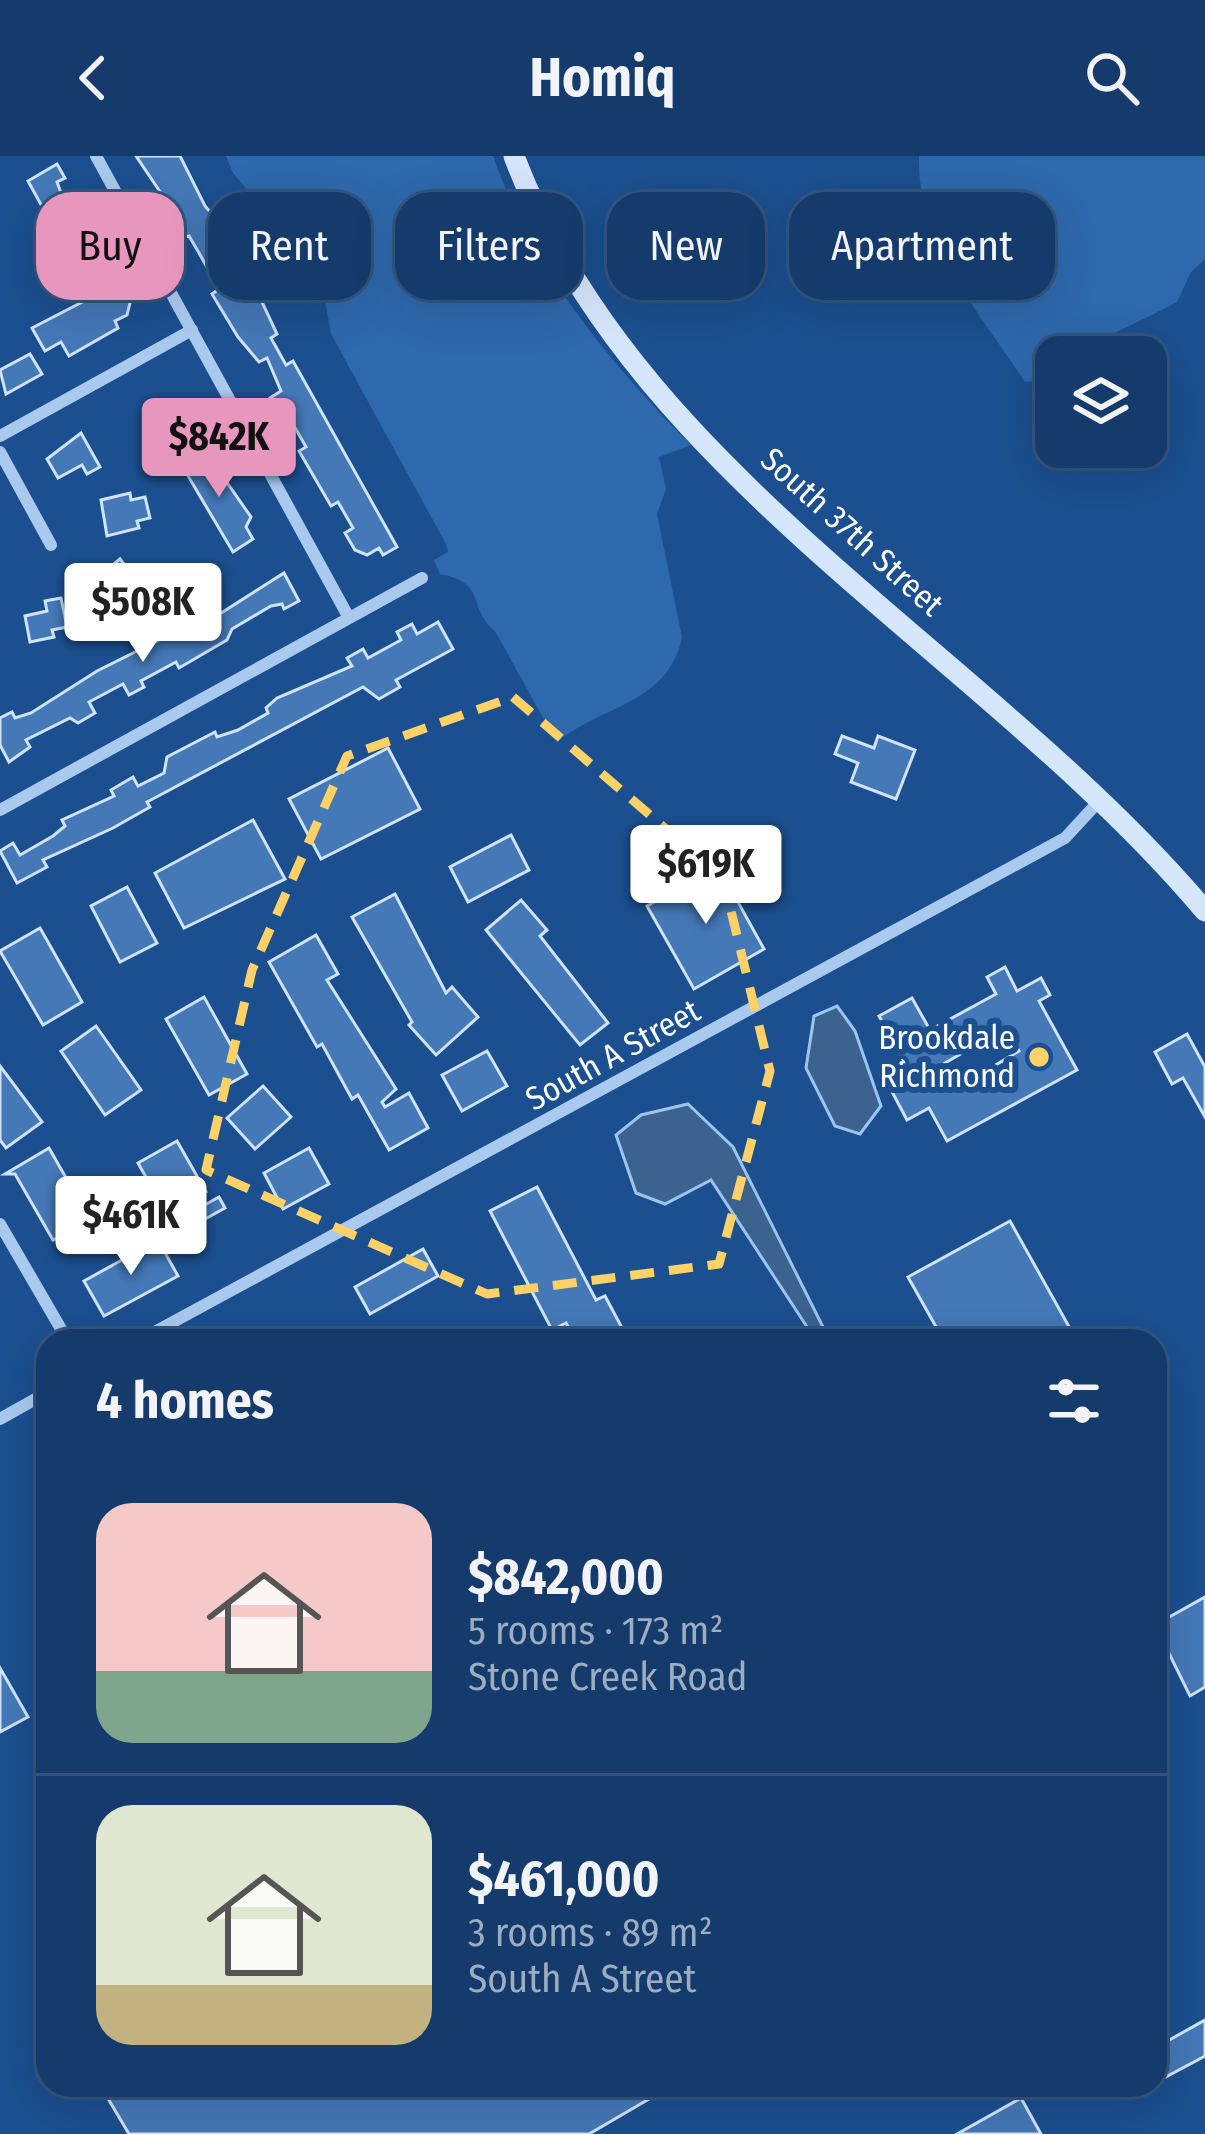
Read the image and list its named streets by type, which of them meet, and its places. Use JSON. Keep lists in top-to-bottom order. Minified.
{"streets":{"street":["South 37th Street","South A Street"]},"crossings":[["South 37th Street","South A Street"]],"places":["Brookdale Richmond"],"page":{"header":"Homiq","chip":["Buy","Rent","Filters","New","Apartment"],"price":["$842K","$508K","$619K","$461K"],"heading":"4 homes","list":[{"name":"$842,000","note":"5 rooms · 173 m² · Stone Creek Road"},{"name":"$461,000","note":"3 rooms · 89 m² · South A Street"}]}}
